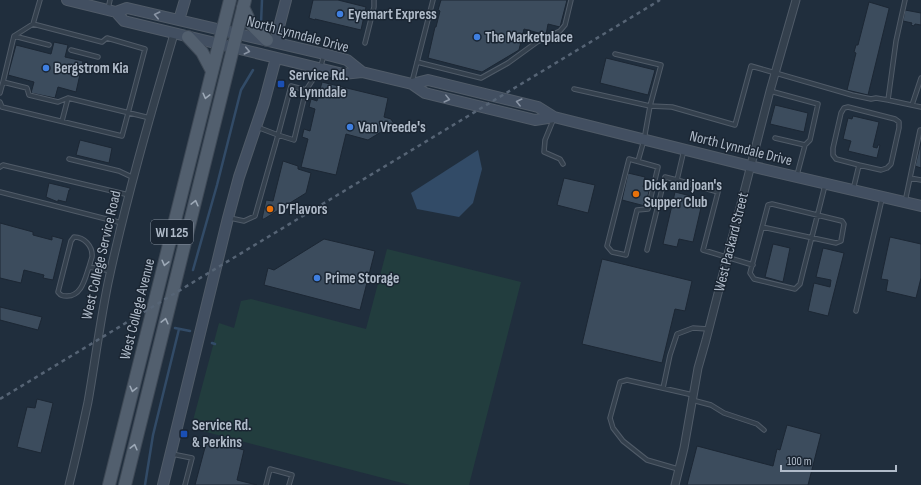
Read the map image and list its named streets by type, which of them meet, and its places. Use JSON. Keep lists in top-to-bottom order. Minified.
{"streets":{"main road":["North Lynndale Drive","WI 125","West College Avenue"],"street":["West Packard Street","West College Service Road"]},"crossings":[["North Lynndale Drive","West Packard Street"],["North Lynndale Drive","West College Service Road"],["North Lynndale Drive","West College Avenue"]],"places":{"other":["Eyemart Express","The Marketplace","Bergstrom Kia","Van Vreede's","Dick and joan's Supper Club","D’Flavors","Prime Storage"],"transit":["Service Rd. & Lynndale","Service Rd. & Perkins"]},"scale_bar":"100 m"}
